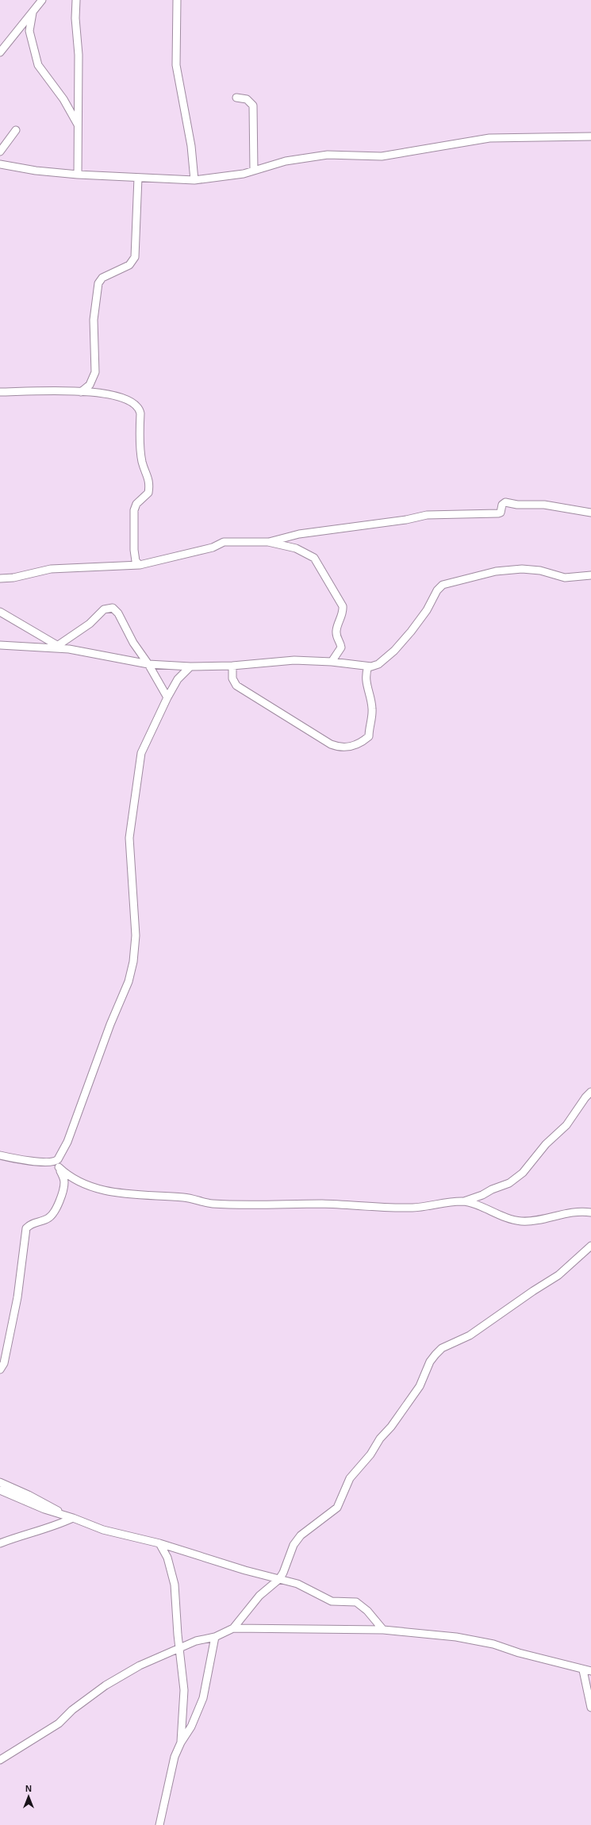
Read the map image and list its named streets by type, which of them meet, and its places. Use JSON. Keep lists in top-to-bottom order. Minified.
{"north":"top"}
